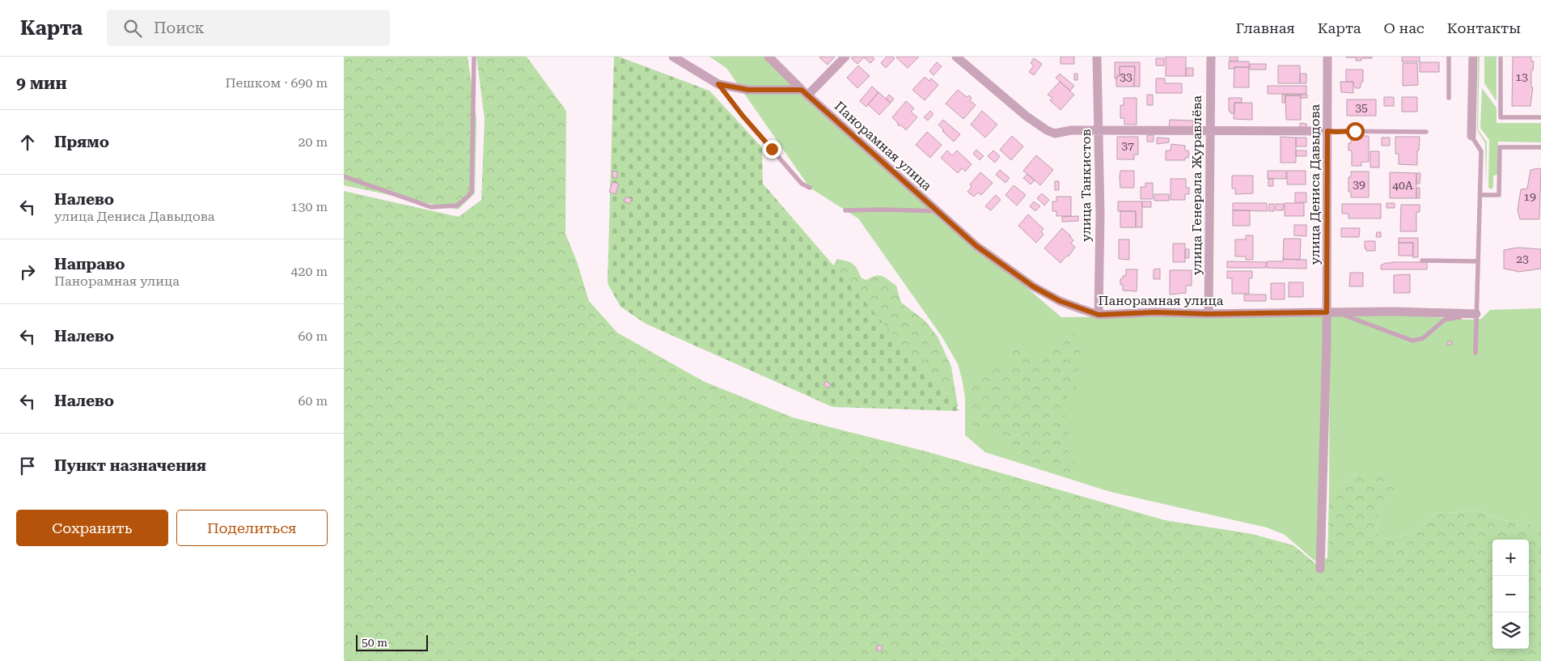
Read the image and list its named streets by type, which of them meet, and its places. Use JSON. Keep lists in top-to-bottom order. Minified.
{"streets":{"street":["Панорамная улица","улица Дениса Давыдова","улица Танкистов","улица Генерала Журавлёва"]},"crossings":[["Панорамная улица","улица Дениса Давыдова"],["Панорамная улица","улица Танкистов"],["Панорамная улица","улица Генерала Журавлёва"]],"house_numbers":["33","13","35","37","39","40А","19","23"],"scale_bar":"50 m","page":{"header":"Карта","search":"Поиск","nav":["Главная","Карта","О нас","Контакты"],"heading":["9 мин","Пешком · 690 m"],"list":[["Прямо","20 m"],["Налево","улица Дениса Давыдова","130 m"],["Направо","Панорамная улица","420 m"],["Налево","60 m"],["Налево","60 m"],"Пункт назначения"],"buttons":["Сохранить","Поделиться"],"map_buttons":["+","−"],"scale":"50 m"}}
